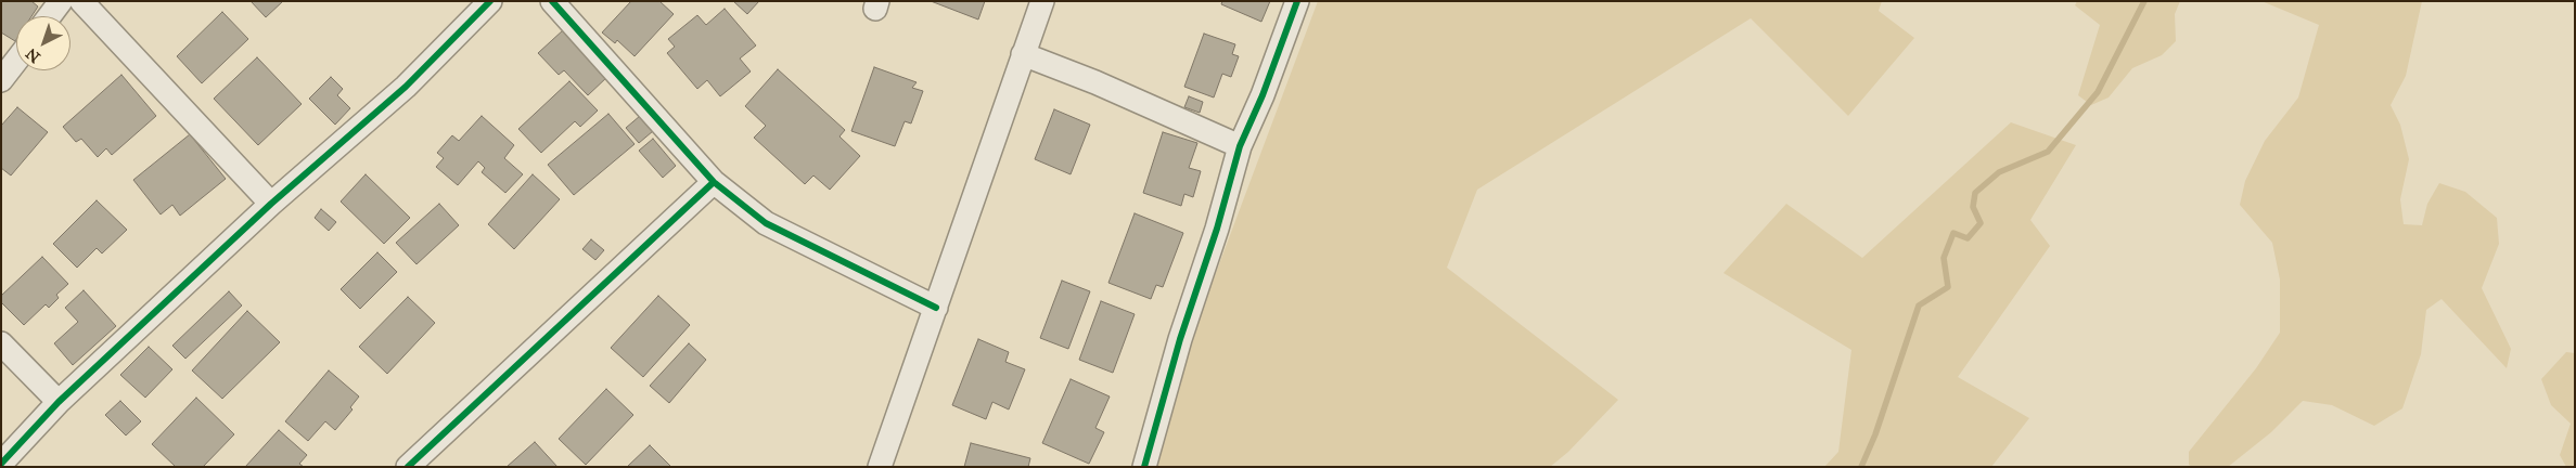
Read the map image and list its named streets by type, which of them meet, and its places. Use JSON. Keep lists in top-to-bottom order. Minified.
{"north":"bottom left"}
